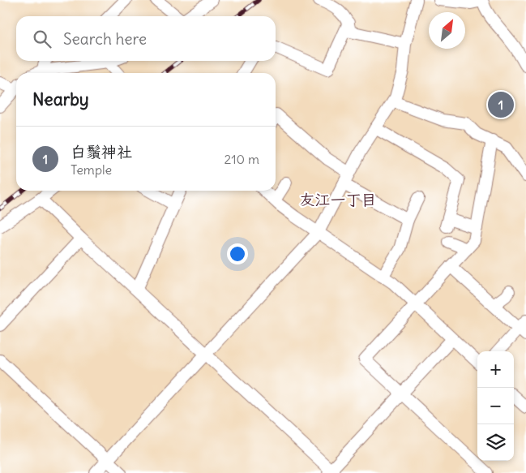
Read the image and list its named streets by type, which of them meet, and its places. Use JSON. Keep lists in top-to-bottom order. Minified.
{"districts":["友江一丁目"],"north":"top right","page":{"search":"Search here","heading":"Nearby","pins":"1","list":[{"mark":"1","name":"白鬚神社","note":"Temple","value":"210 m"}],"map_buttons":["+","−"]}}
